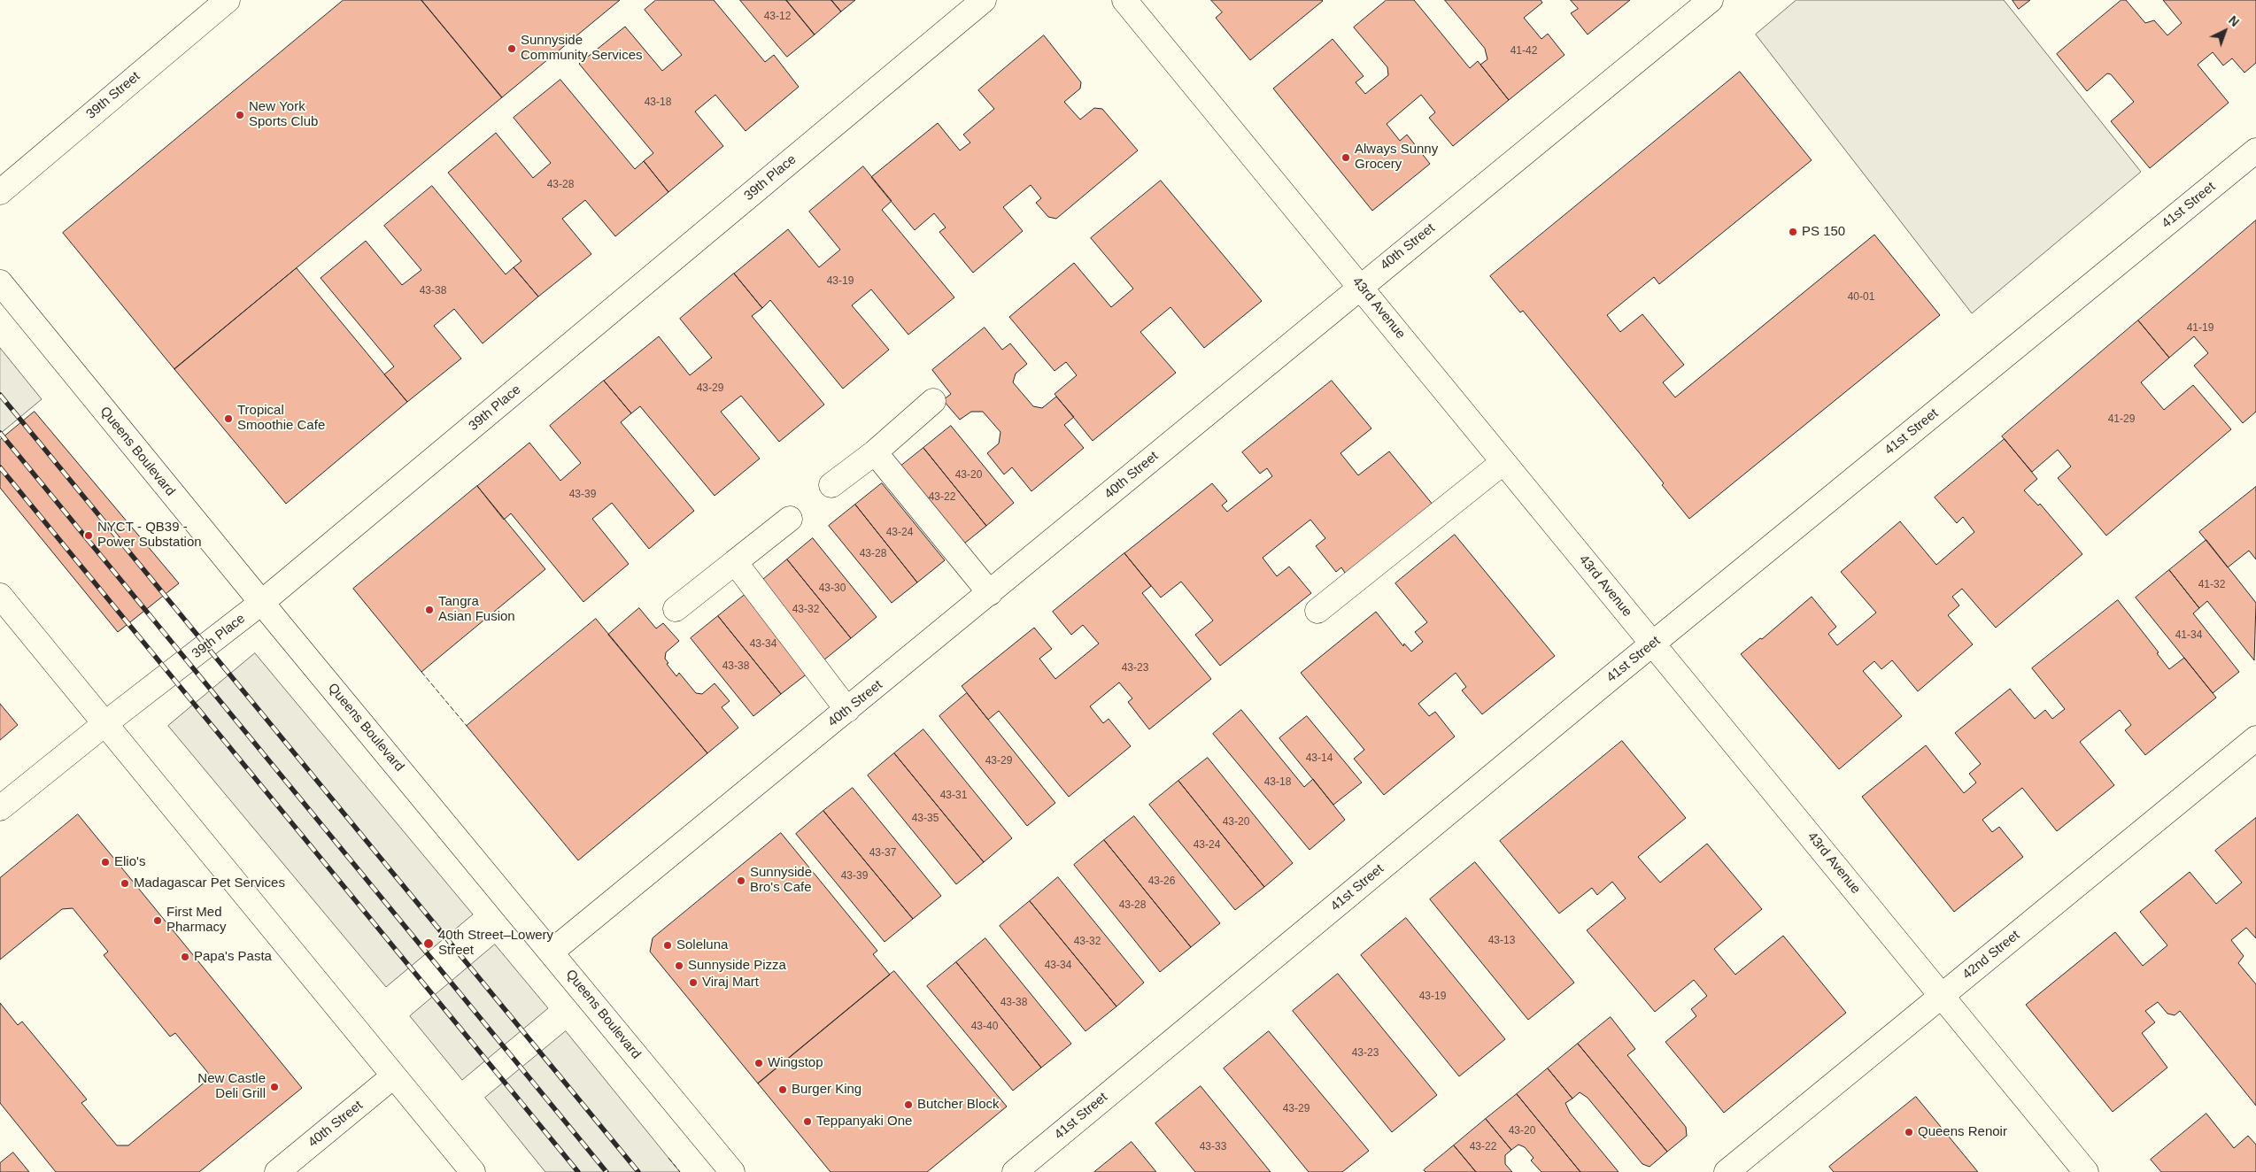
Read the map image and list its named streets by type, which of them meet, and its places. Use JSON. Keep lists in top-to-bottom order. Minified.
{"streets":{"street":["39th Street","39th Place","41st Street","40th Street","43rd Avenue","Queens Boulevard","42nd Street"]},"crossings":[["39th Place","Queens Boulevard"],["41st Street","43rd Avenue"],["40th Street","43rd Avenue"],["40th Street","Queens Boulevard"],["43rd Avenue","42nd Street"]],"places":["Sunnyside Community Services","New York Sports Club","Always Sunny Grocery","PS 150","Tropical Smoothie Cafe","NYCT - QB39 - Power Substation","Tangra Asian Fusion","Elio's","Sunnyside Bro's Cafe","Madagascar Pet Services","First Med Pharmacy","40th Street–Lowery Street","Soleluna","Papa's Pasta","Sunnyside Pizza","Viraj Mart","Wingstop","New Castle Deli Grill","Burger King","Butcher Block","Teppanyaki One","Queens Renoir"],"house_numbers":["43-12","41-42","43-18","43-28","43-19","43-38","40-01","41-19","43-29","41-29","43-20","43-39","43-22","43-24","43-28","41-32","43-30","43-32","41-34","43-34","43-38","43-23","43-14","43-29","43-18","43-31","43-35","43-20","43-24","43-37","43-39","43-26","43-28","43-13","43-32","43-34","43-19","43-38","43-40","43-23","43-29","43-20","43-33","43-22"],"north":"top right"}
